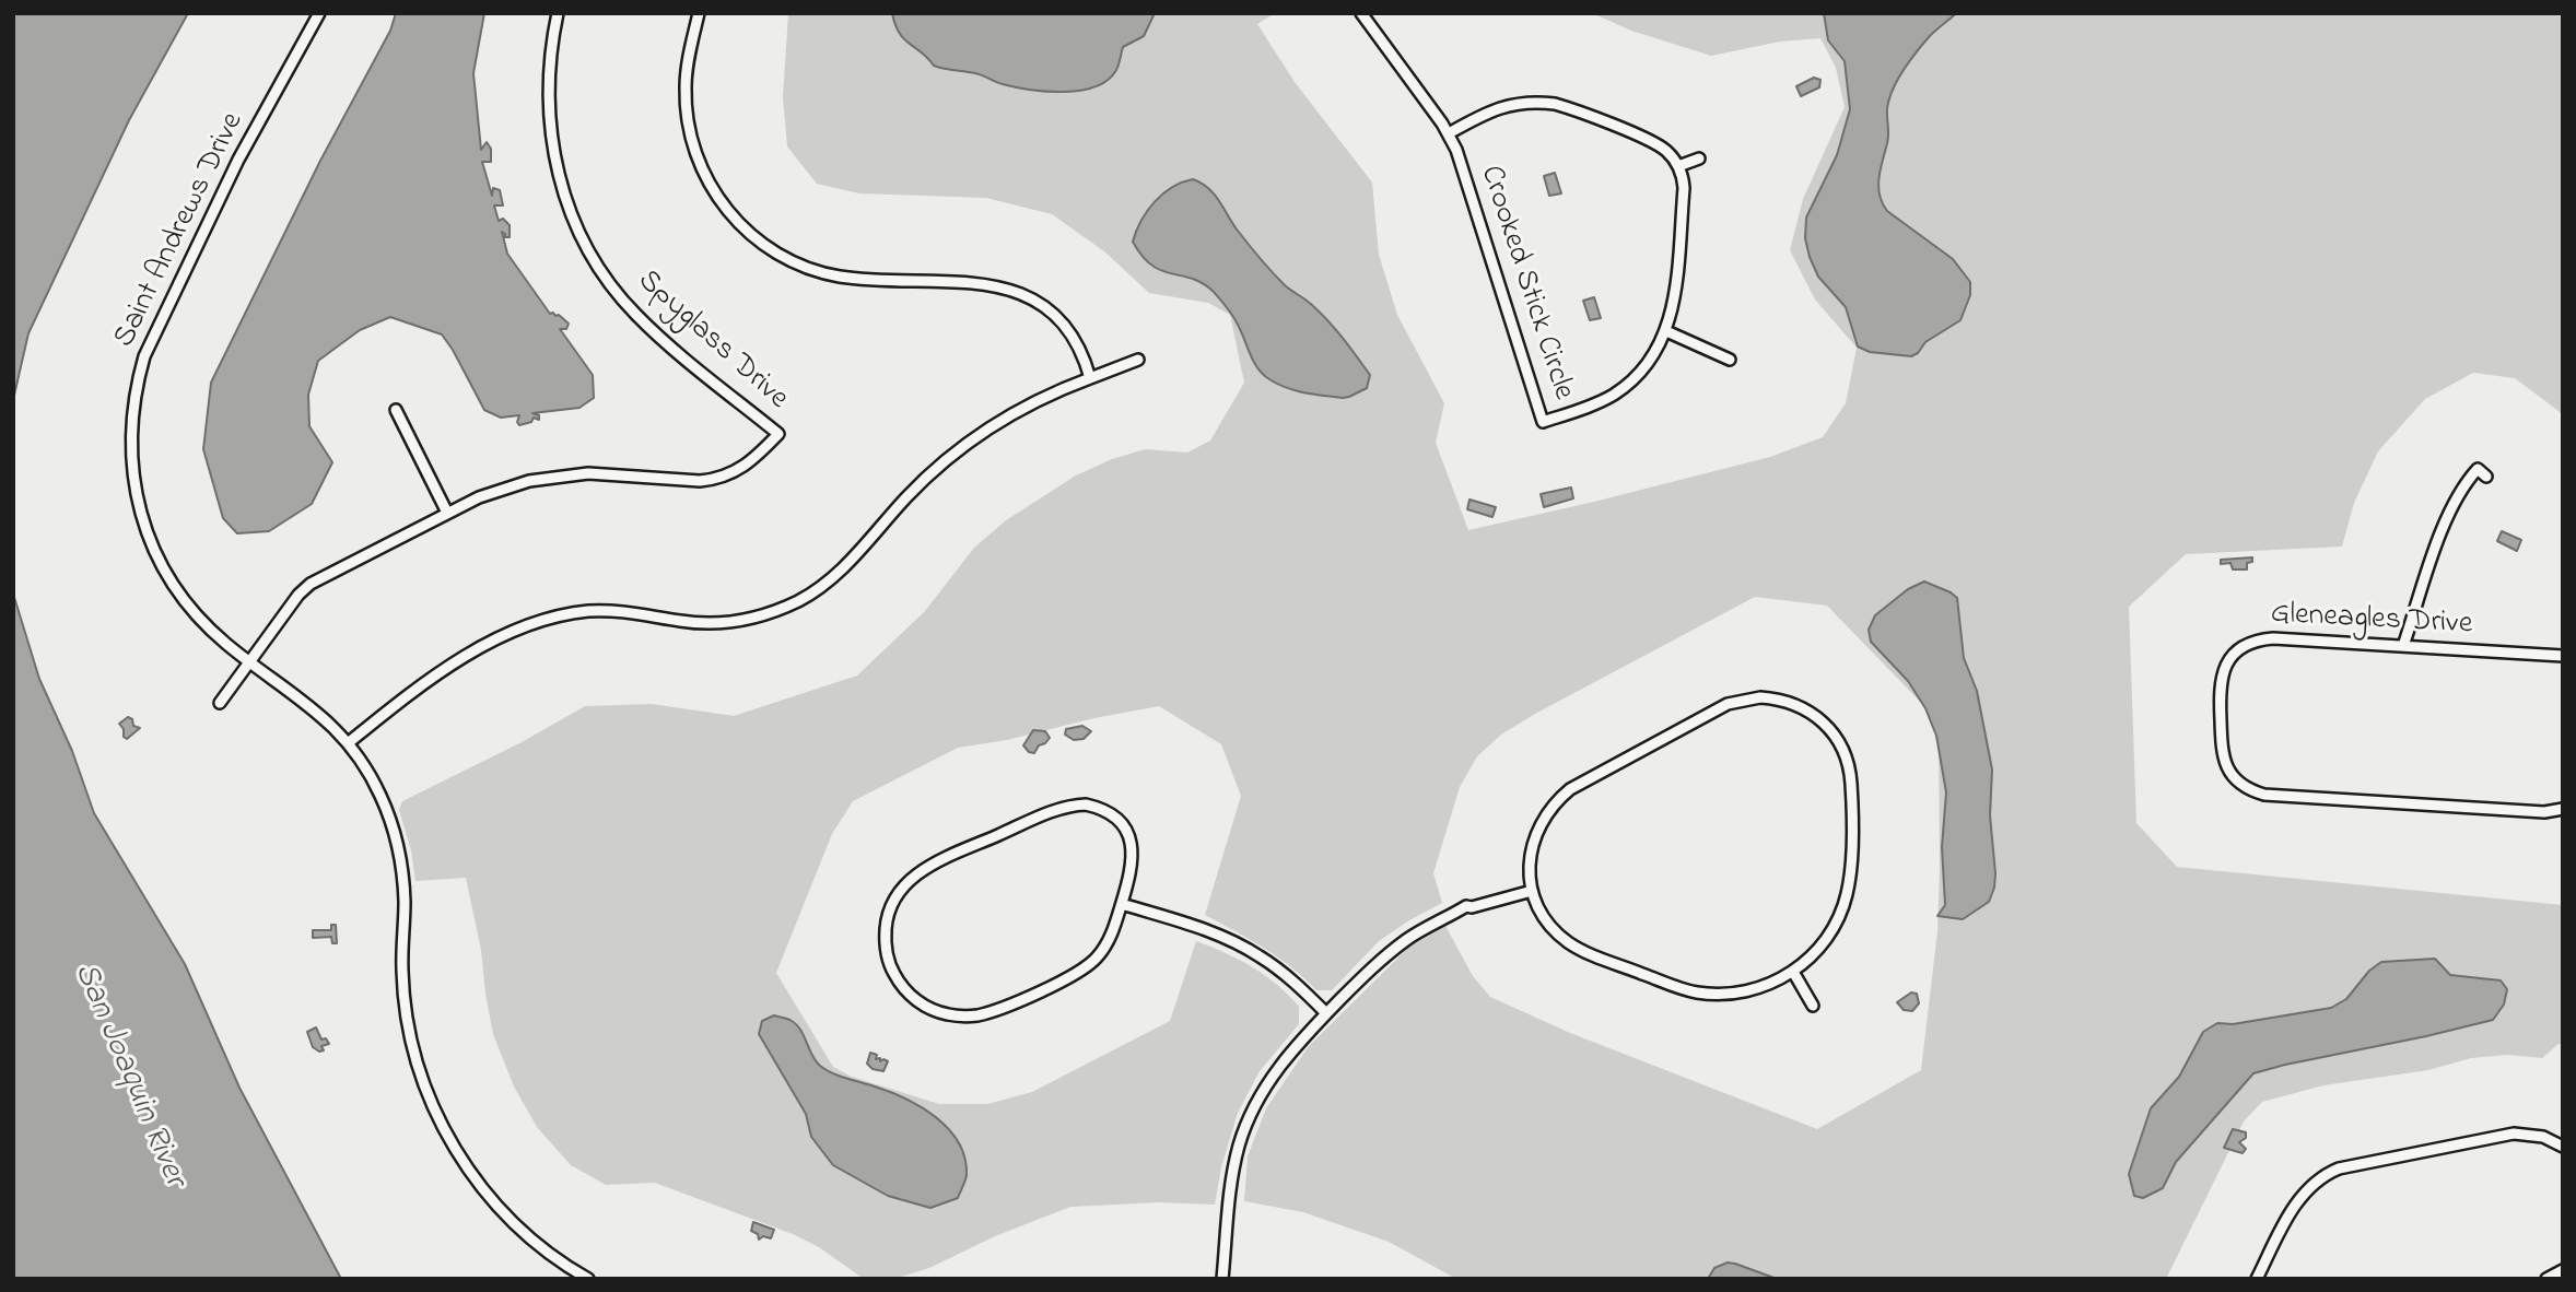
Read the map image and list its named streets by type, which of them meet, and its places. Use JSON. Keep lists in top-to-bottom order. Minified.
{"streets":{"street":["Saint Andrews Drive","Crooked Stick Circle","Spyglass Drive","Gleneagles Drive"]},"crossings":[["Saint Andrews Drive","Spyglass Drive"]],"water":["San Joaquin River"]}
